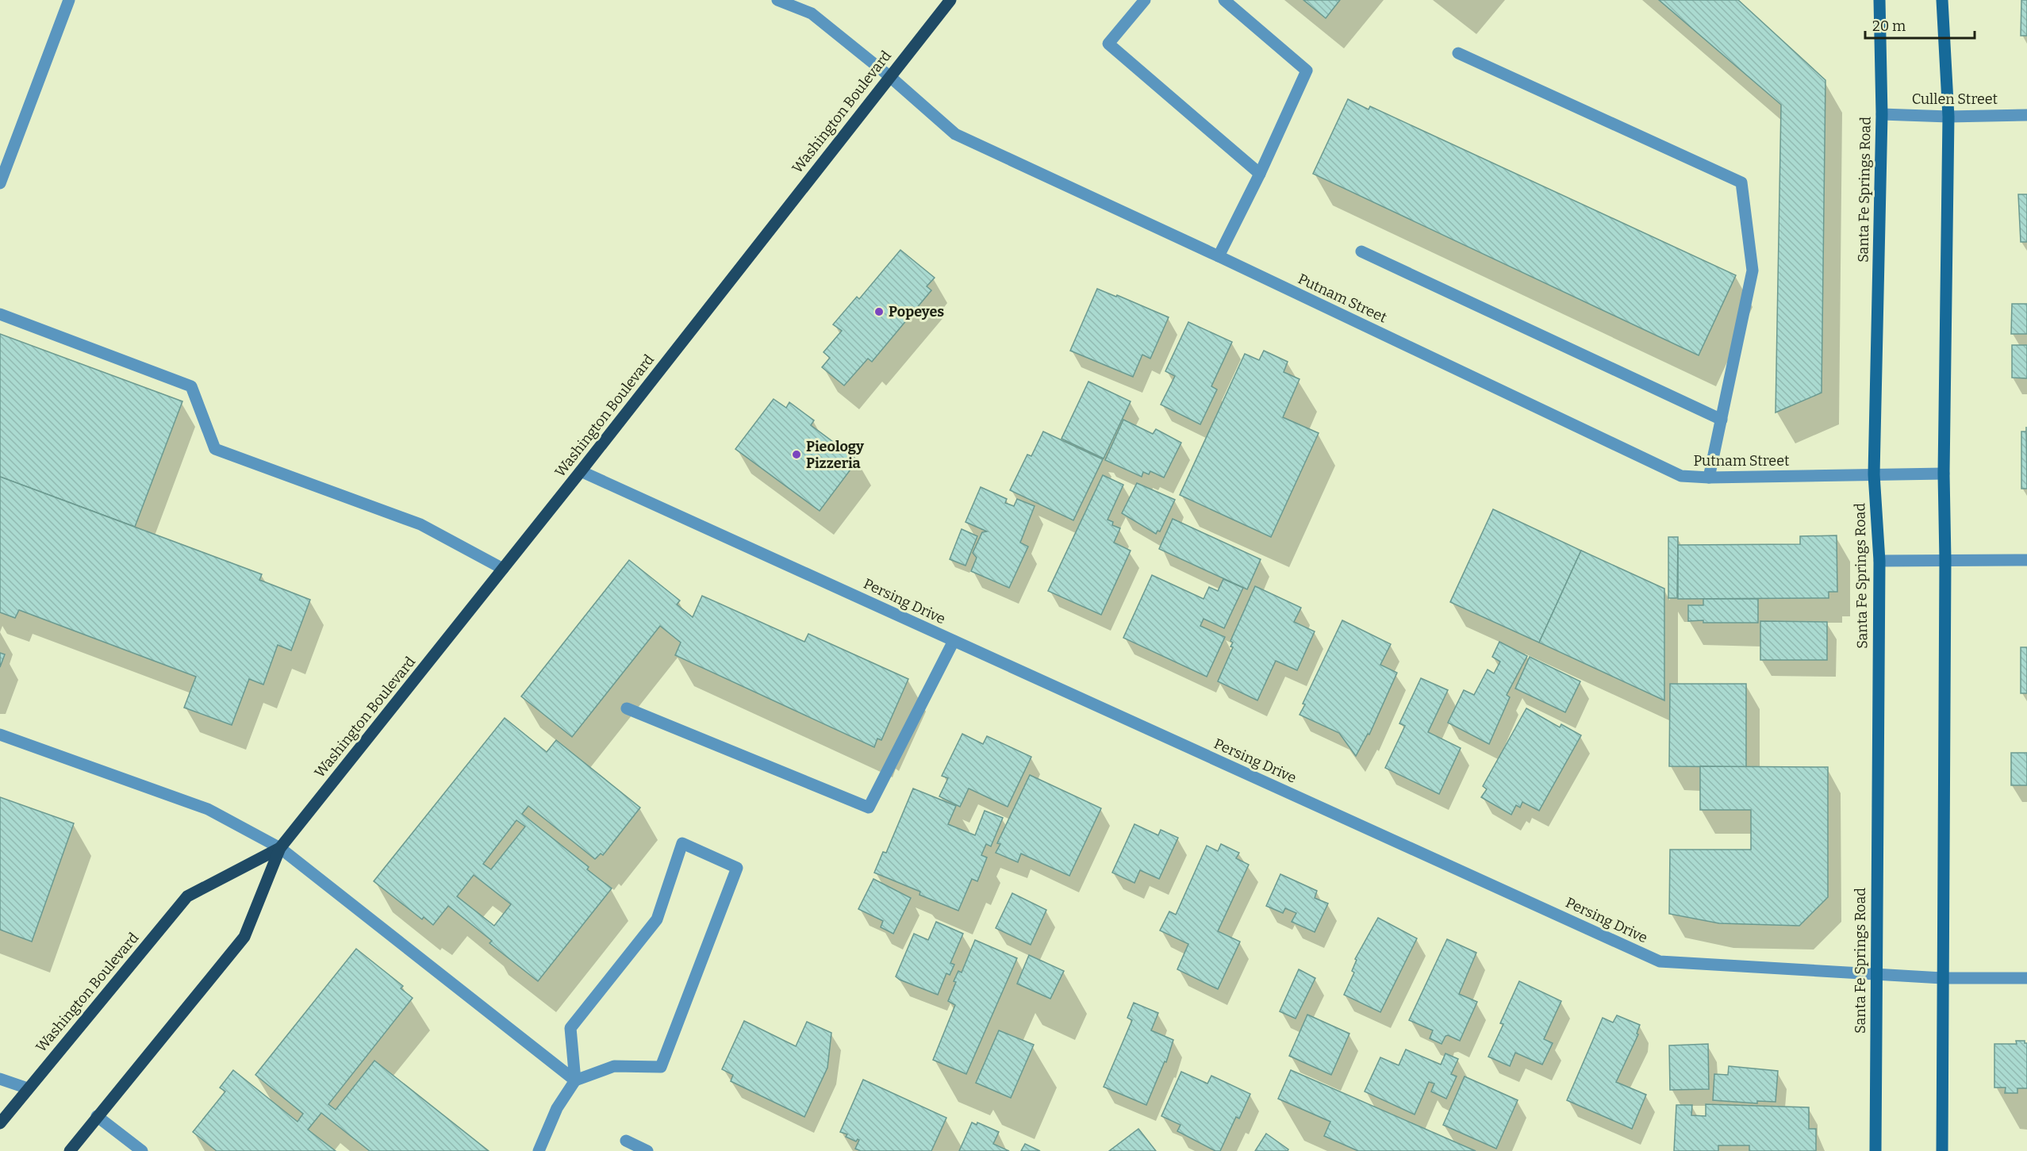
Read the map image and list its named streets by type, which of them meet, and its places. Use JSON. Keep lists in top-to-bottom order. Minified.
{"streets":{"main road":["Washington Boulevard","Santa Fe Springs Road"],"street":["Cullen Street","Putnam Street","Persing Drive"]},"crossings":[["Cullen Street","Santa Fe Springs Road"],["Washington Boulevard","Putnam Street"],["Washington Boulevard","Persing Drive"],["Santa Fe Springs Road","Putnam Street"],["Santa Fe Springs Road","Persing Drive"]],"places":["Popeyes","Pieology Pizzeria"],"scale_bar":"20 m"}
